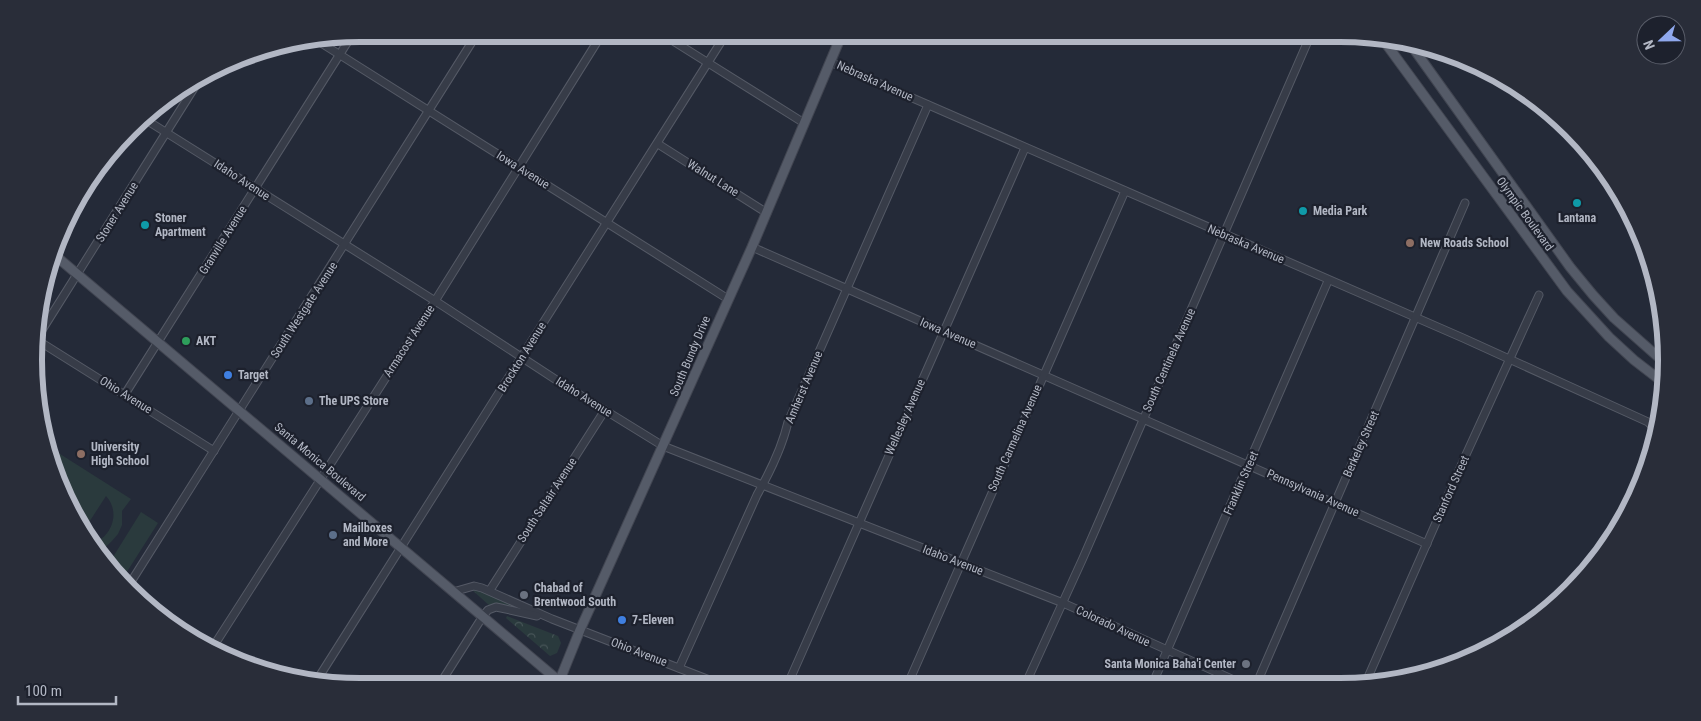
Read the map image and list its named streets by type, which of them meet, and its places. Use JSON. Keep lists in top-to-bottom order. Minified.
{"streets":{"main road":["Olympic Boulevard","South Bundy Drive","Santa Monica Boulevard"],"street":["Nebraska Avenue","Iowa Avenue","Walnut Lane","Idaho Avenue","Stoner Avenue","Granville Avenue","South Westgate Avenue","Armacost Avenue","Brockton Avenue","South Centinela Avenue","Amherst Avenue","Ohio Avenue","Wellesley Avenue","South Carmelina Avenue","Berkeley Street","Franklin Street","Stanford Street","Pennsylvania Avenue","South Saltair Avenue","Colorado Avenue"]},"crossings":[["Nebraska Avenue","South Bundy Drive"],["Nebraska Avenue","South Centinela Avenue"],["Nebraska Avenue","Amherst Avenue"],["Nebraska Avenue","Wellesley Avenue"],["Nebraska Avenue","South Carmelina Avenue"],["Nebraska Avenue","Berkeley Street"],["Nebraska Avenue","Franklin Street"],["Nebraska Avenue","Stanford Street"],["Iowa Avenue","Granville Avenue"],["Iowa Avenue","South Westgate Avenue"],["Iowa Avenue","Armacost Avenue"],["Iowa Avenue","South Bundy Drive"],["Iowa Avenue","Brockton Avenue"],["Iowa Avenue","South Centinela Avenue"],["Iowa Avenue","Amherst Avenue"],["Iowa Avenue","Wellesley Avenue"],["Iowa Avenue","South Carmelina Avenue"],["Iowa Avenue","Pennsylvania Avenue"],["Walnut Lane","South Bundy Drive"],["Walnut Lane","Brockton Avenue"],["Idaho Avenue","Stoner Avenue"],["Idaho Avenue","Granville Avenue"],["Idaho Avenue","South Westgate Avenue"],["Idaho Avenue","Armacost Avenue"],["Idaho Avenue","South Bundy Drive"],["Idaho Avenue","Brockton Avenue"],["Idaho Avenue","South Centinela Avenue"],["Idaho Avenue","Amherst Avenue"],["Idaho Avenue","Wellesley Avenue"],["Idaho Avenue","South Carmelina Avenue"],["Idaho Avenue","South Saltair Avenue"],["Idaho Avenue","Colorado Avenue"],["Stoner Avenue","Santa Monica Boulevard"],["Granville Avenue","Ohio Avenue"],["Granville Avenue","Santa Monica Boulevard"],["South Westgate Avenue","Ohio Avenue"],["South Westgate Avenue","Santa Monica Boulevard"],["Armacost Avenue","Santa Monica Boulevard"],["South Bundy Drive","Ohio Avenue"],["Brockton Avenue","Santa Monica Boulevard"],["South Centinela Avenue","Pennsylvania Avenue"],["South Centinela Avenue","Colorado Avenue"],["Amherst Avenue","Ohio Avenue"],["Ohio Avenue","Santa Monica Boulevard"],["Ohio Avenue","South Saltair Avenue"],["Berkeley Street","Pennsylvania Avenue"],["Franklin Street","Pennsylvania Avenue"],["Franklin Street","Colorado Avenue"],["Stanford Street","Pennsylvania Avenue"]],"places":["Lantana","Media Park","Stoner Apartment","New Roads School","AKT","Target","The UPS Store","University High School","Mailboxes and More","Chabad of Brentwood South","7-Eleven","Santa Monica Baha'i Center"],"scale_bar":"100 m","north":"left"}
